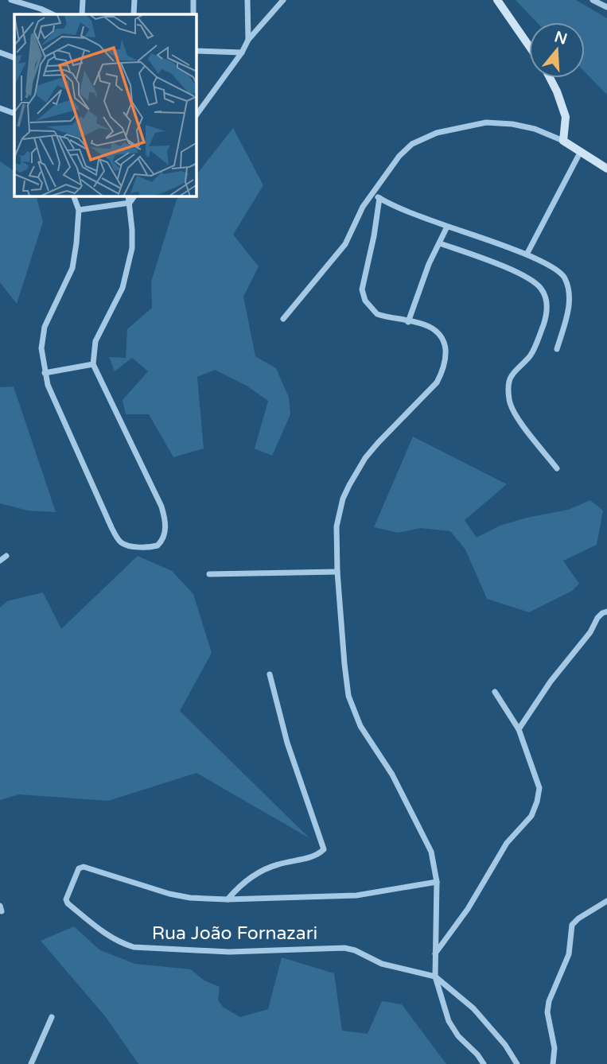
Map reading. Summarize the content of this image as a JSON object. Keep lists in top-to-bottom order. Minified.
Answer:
{"streets":{"street":["Rua João Fornazari"]},"north":"top"}
